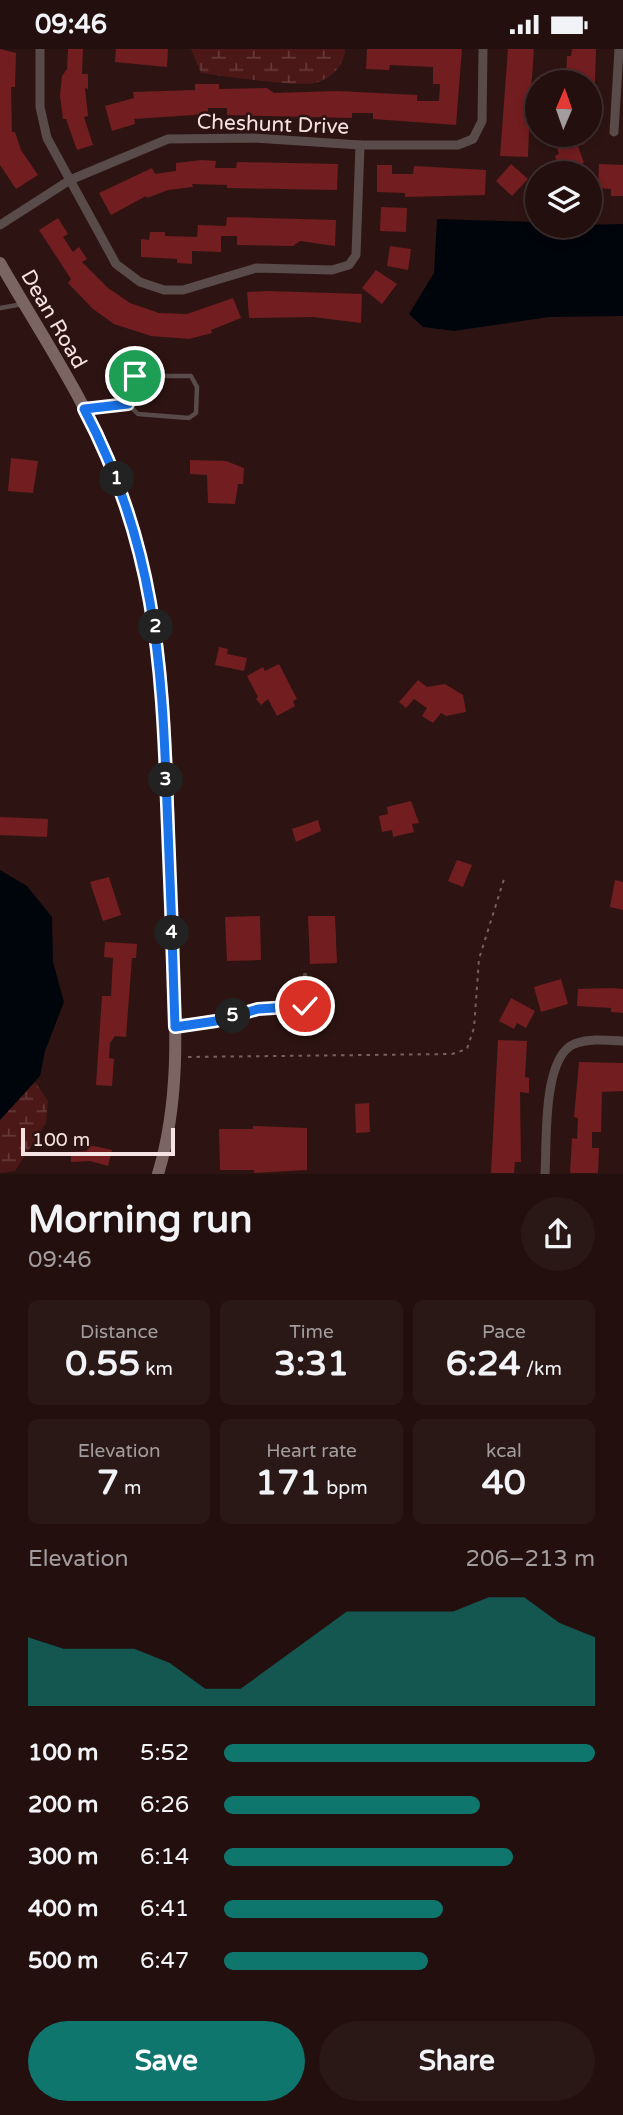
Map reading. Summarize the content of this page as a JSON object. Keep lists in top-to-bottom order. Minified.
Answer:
{"streets":{"main road":["Dean Road"],"street":["Cheshunt Drive"]},"scale_bar":"100 m","north":"top","page":{"status":"09:46","pins":["1","2","3","4","5"],"scale":"100 m","heading":["Morning run","09:46"],"stats":[["Distance","0.55 km"],["Time","3:31"],["Pace","6:24 /km"],["Elevation","7 m"],["Heart rate","171 bpm"],["kcal","40"]],"chart":["Elevation","206–213 m"],"list":[{"name":"100 m","note":"5:52"},{"name":"200 m","note":"6:26"},{"name":"300 m","note":"6:14"},{"name":"400 m","note":"6:41"},{"name":"500 m","note":"6:47"}],"buttons":["Save","Share"]}}
